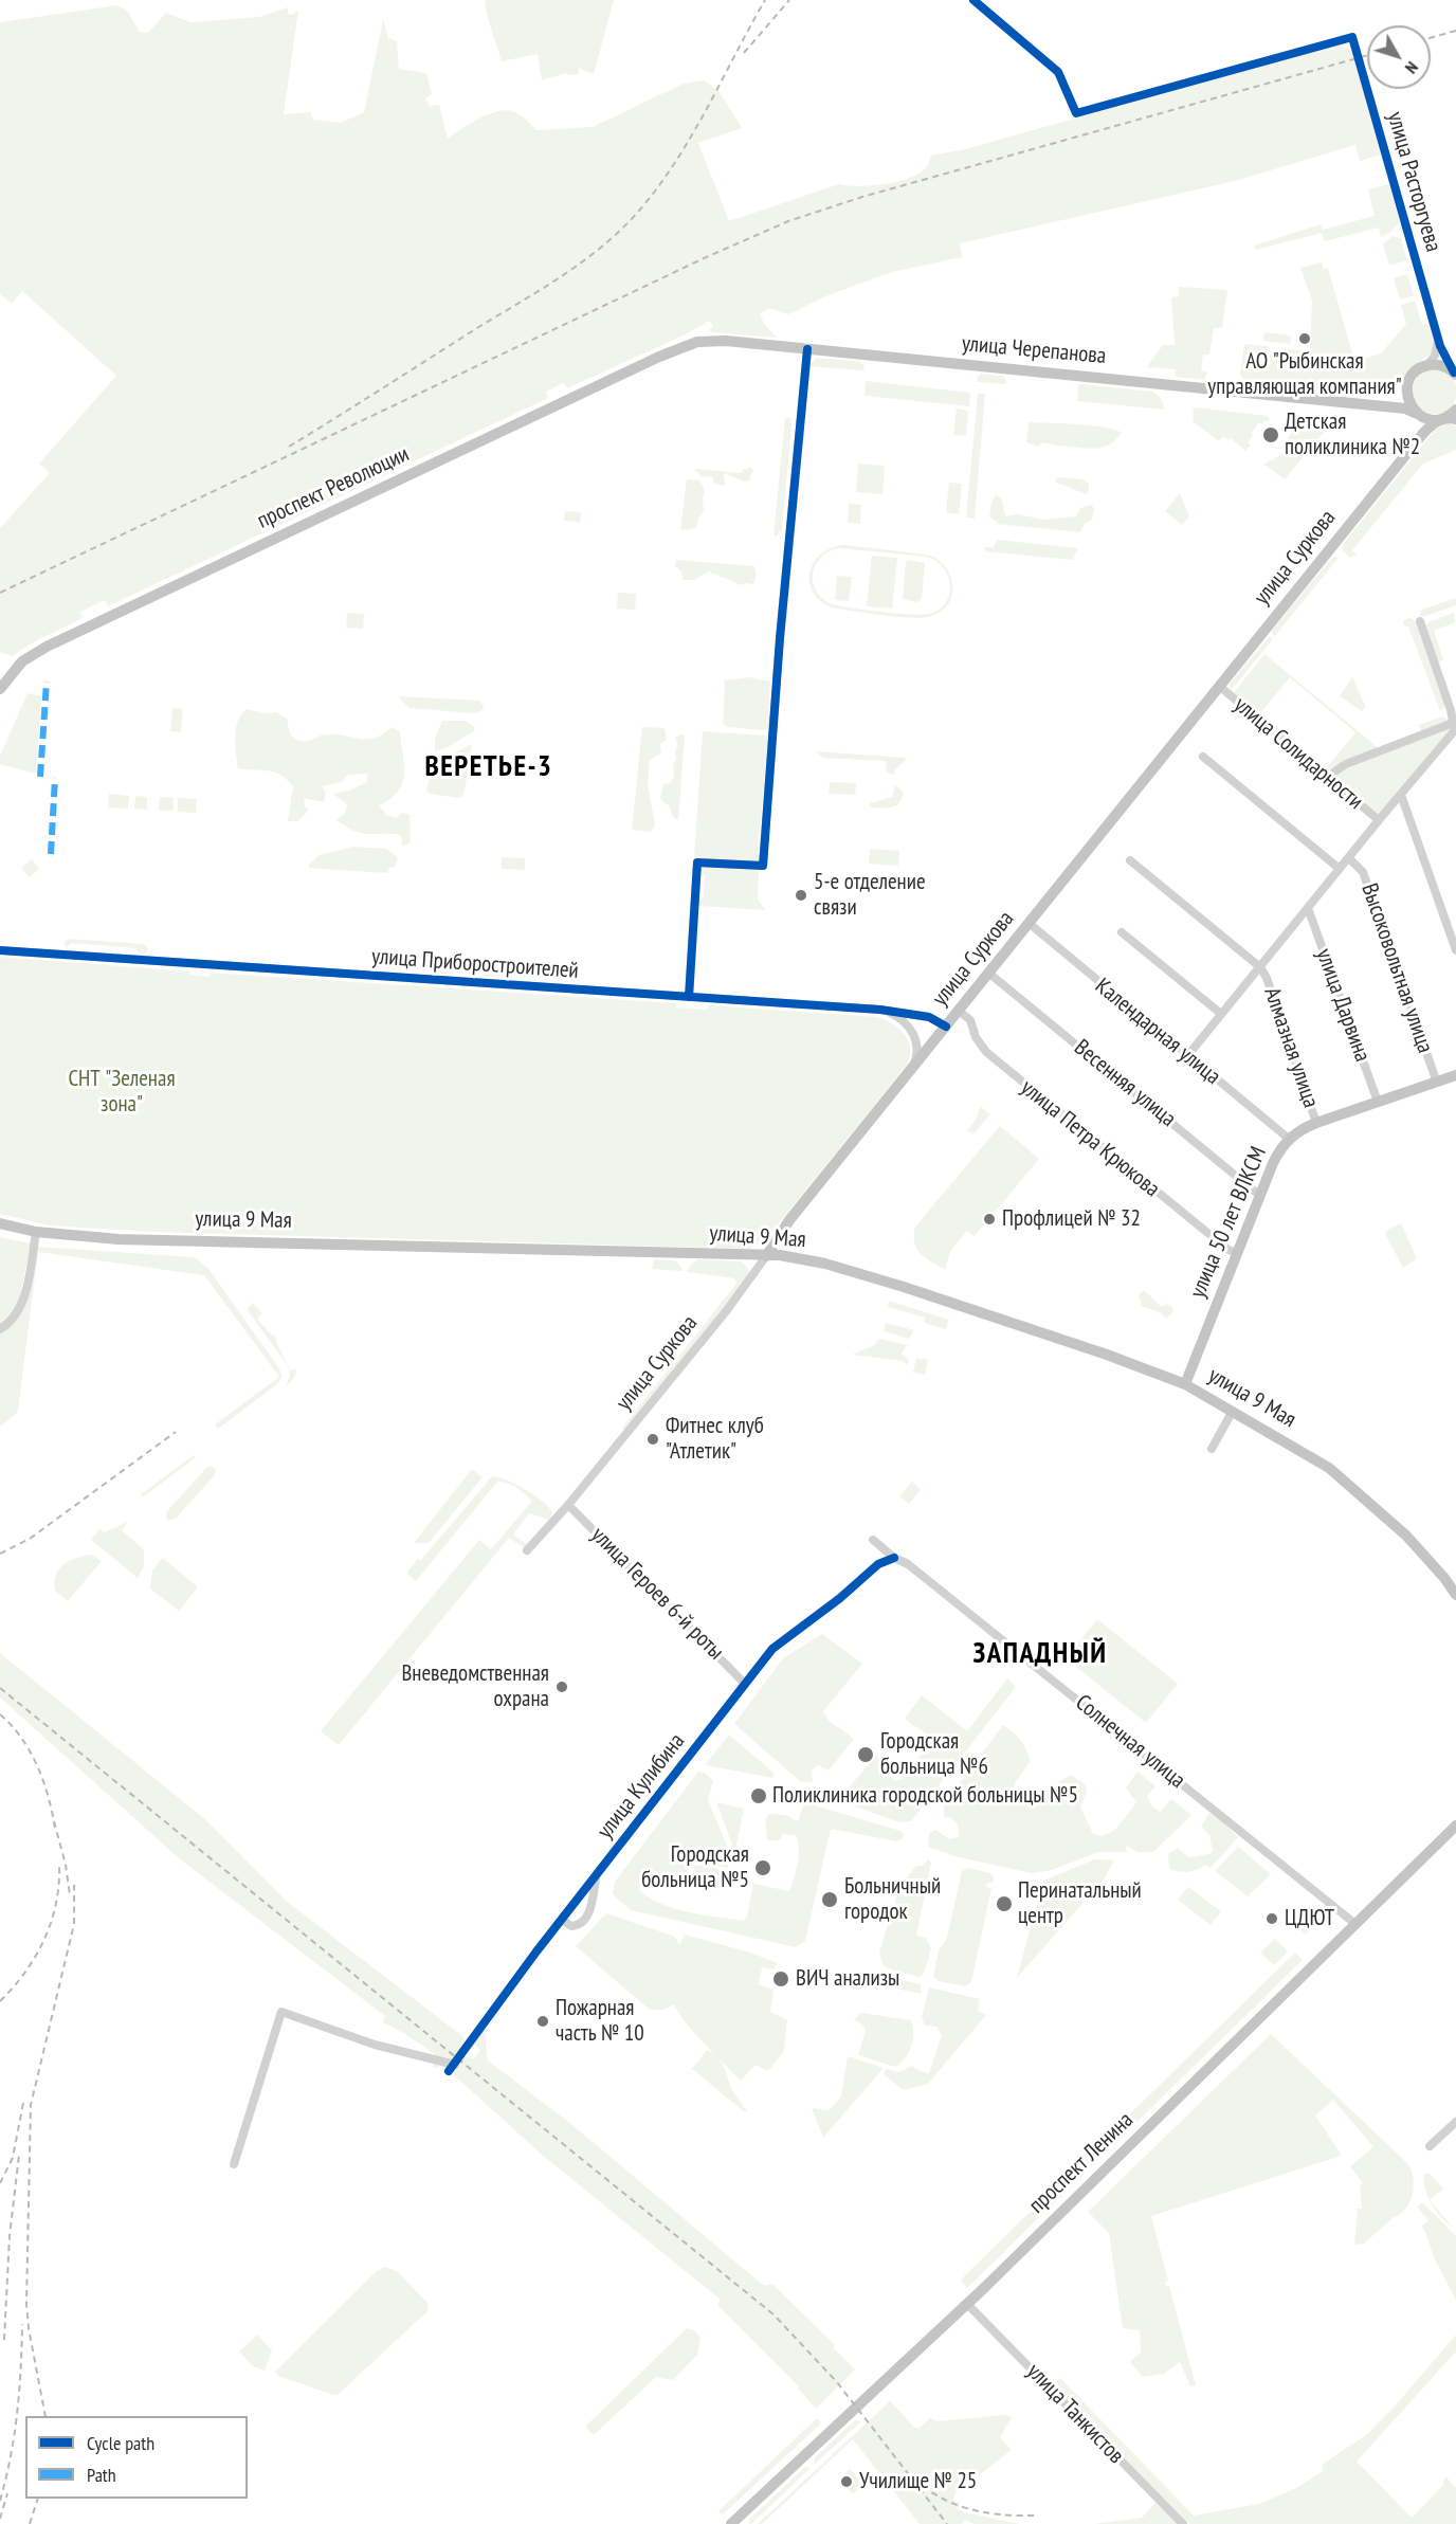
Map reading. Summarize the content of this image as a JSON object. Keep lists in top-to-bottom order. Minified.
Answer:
{"streets":{"main road":["улица Черепанова","проспект Революции","улица Суркова","улица 9 Мая","улица 50 лет ВЛКСМ","проспект Ленина"],"street":["улица Расторгуева","улица Солидарности","улица Приборостроителей","Высоковольтная улица","улица Дарвина","Календарная улица","Алмазная улица","Весенняя улица","улица Петра Крюкова","улица Героев 6-й роты","Солнечная улица","улица Кулибина","улица Танкистов"]},"crossings":[["улица Черепанова","проспект Революции"],["улица Черепанова","улица Суркова"],["улица Суркова","улица Солидарности"],["улица Суркова","улица Приборостроителей"],["улица Суркова","Календарная улица"],["улица Суркова","Весенняя улица"],["улица Суркова","улица Петра Крюкова"],["улица Суркова","улица 9 Мая"],["улица Суркова","улица Героев 6-й роты"],["Высоковольтная улица","улица 50 лет ВЛКСМ"],["улица Дарвина","улица 50 лет ВЛКСМ"],["Календарная улица","улица 50 лет ВЛКСМ"],["Алмазная улица","улица 50 лет ВЛКСМ"],["Весенняя улица","улица 50 лет ВЛКСМ"],["улица Петра Крюкова","улица 50 лет ВЛКСМ"],["улица 9 Мая","улица 50 лет ВЛКСМ"],["улица Героев 6-й роты","улица Кулибина"],["Солнечная улица","улица Кулибина"],["Солнечная улица","проспект Ленина"],["проспект Ленина","улица Танкистов"]],"districts":["ВЕРЕТЬЕ-3","ЗАПАДНЫЙ"],"parks":["СНТ \"Зеленая зона\""],"places":["АО \"Рыбинская управляющая компания\"","Детская поликлиника №2","5-е отделение связи","Профлицей № 32","Фитнес клуб \"Атлетик\"","Вневедомственная охрана","Городская больница №6","Поликлиника городской больницы №5","Городская больница №5","Больничный городок","Перинатальный центр","ЦДЮТ","ВИЧ анализы","Пожарная часть № 10","Училище № 25"],"legend":["Cycle path","Path"],"north":"bottom right"}
